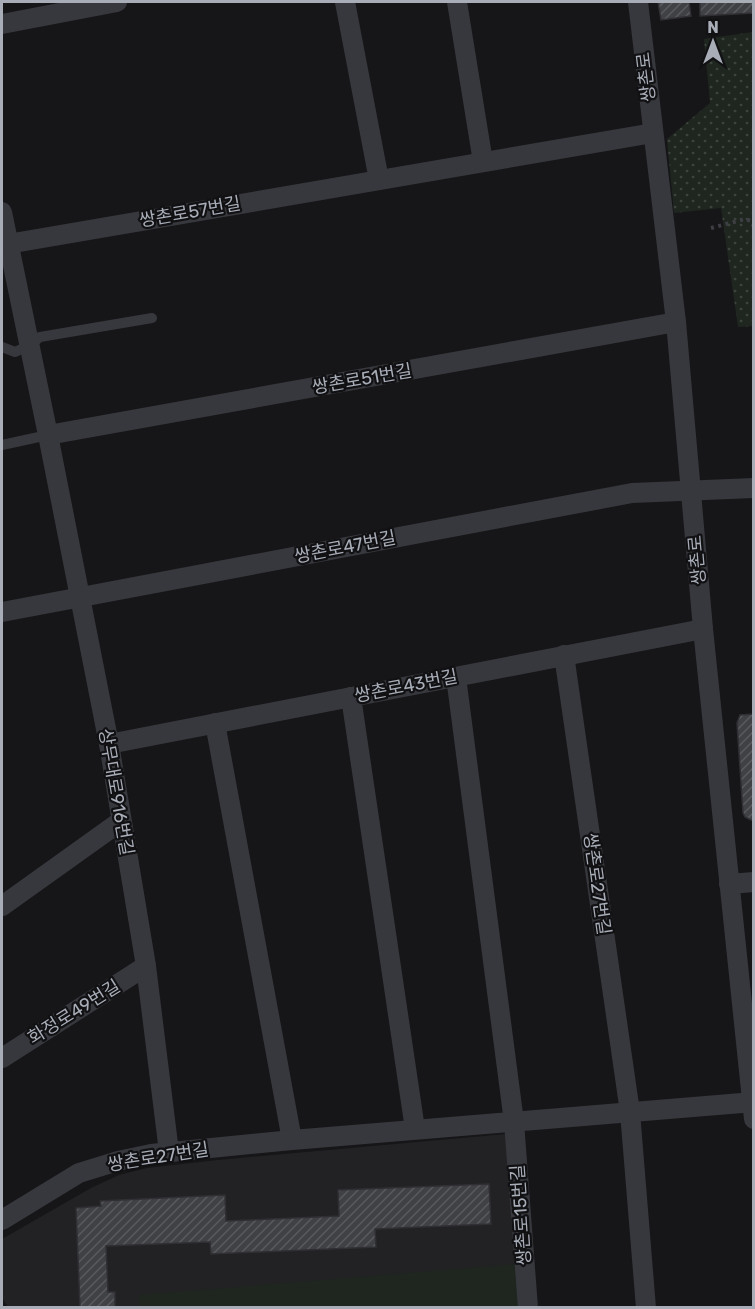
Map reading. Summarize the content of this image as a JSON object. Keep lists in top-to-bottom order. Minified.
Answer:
{"streets":{"street":["쌍촌로","쌍촌로57번길","쌍촌로51번길","쌍촌로47번길","쌍촌로43번길","상무대로916번길","쌍촌로27번길","화정로49번길","쌍촌로15번길"]},"crossings":[["쌍촌로","쌍촌로57번길"],["쌍촌로","쌍촌로51번길"],["쌍촌로","쌍촌로47번길"],["쌍촌로","쌍촌로43번길"],["쌍촌로","쌍촌로27번길"],["쌍촌로57번길","상무대로916번길"],["쌍촌로51번길","상무대로916번길"],["쌍촌로47번길","상무대로916번길"],["쌍촌로43번길","상무대로916번길"],["쌍촌로43번길","쌍촌로27번길"],["상무대로916번길","쌍촌로27번길"],["상무대로916번길","화정로49번길"],["쌍촌로27번길","쌍촌로15번길"]],"north":"top"}
